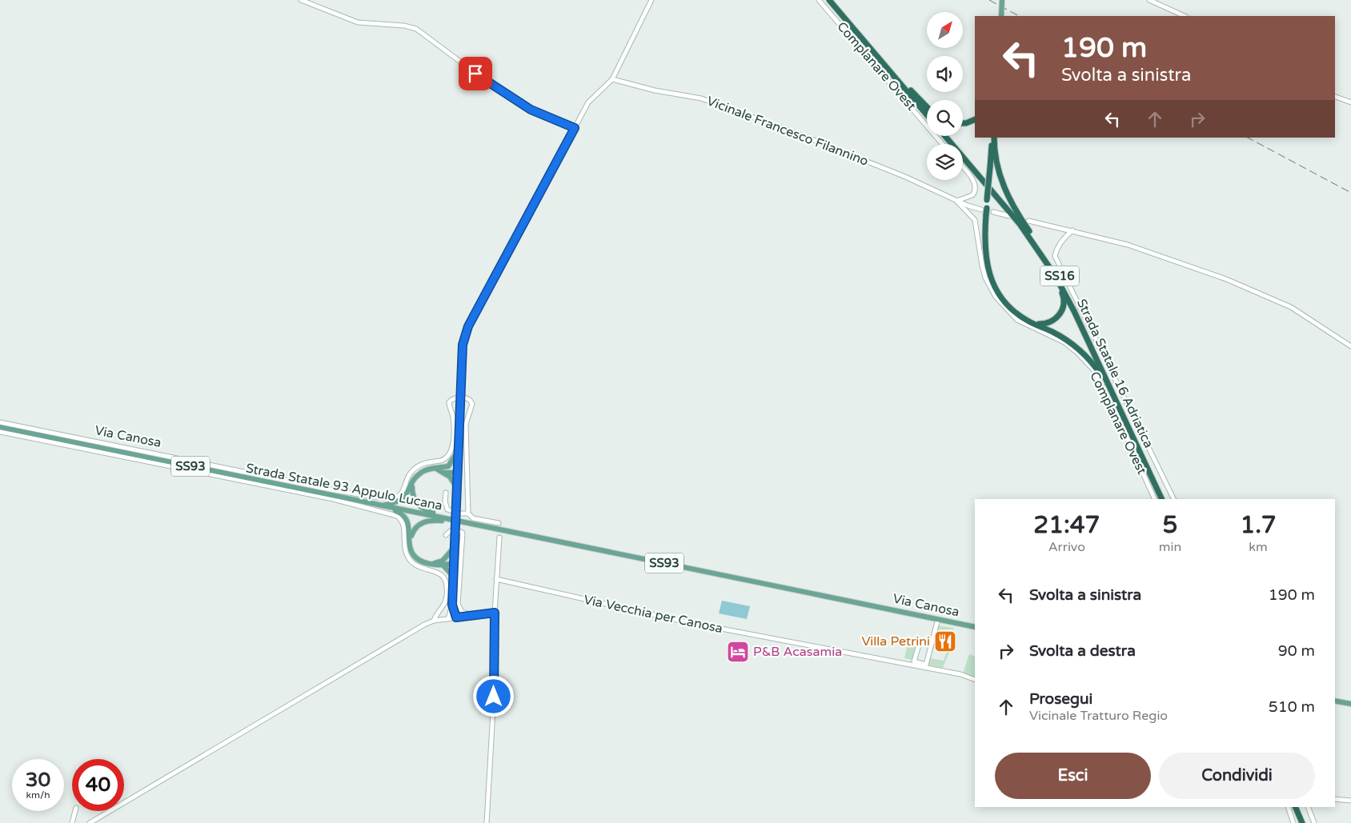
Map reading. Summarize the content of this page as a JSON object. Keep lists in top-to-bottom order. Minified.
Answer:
{"streets":{"highway":["SS16","Strada Statale 16 Adriatica"],"main road":["Via Canosa","SS93","Strada Statale 93 Appulo Lucana"],"street":["Complanare Ovest","Vicinale Francesco Filannino","Via Vecchia per Canosa"]},"crossings":[["Complanare Ovest","Vicinale Francesco Filannino"],["Vicinale Francesco Filannino","SS16"],["SS16","Strada Statale 16 Adriatica"],["Via Canosa","Strada Statale 93 Appulo Lucana"]],"places":{"restaurant":["Villa Petrini"],"hotel":["P&B Acasamia"]},"north":"top right","page":{"turn":["190 m","Svolta a sinistra"],"eta":["21:47","Arrivo","5","min","1.7","km"],"list":[{"name":"Svolta a sinistra","value":"190 m"},{"name":"Svolta a destra","value":"90 m"},{"name":"Prosegui","note":"Vicinale Tratturo Regio","value":"510 m"}],"buttons":["Esci","Condividi"],"speed":"30 km/h","limit":"40"}}
